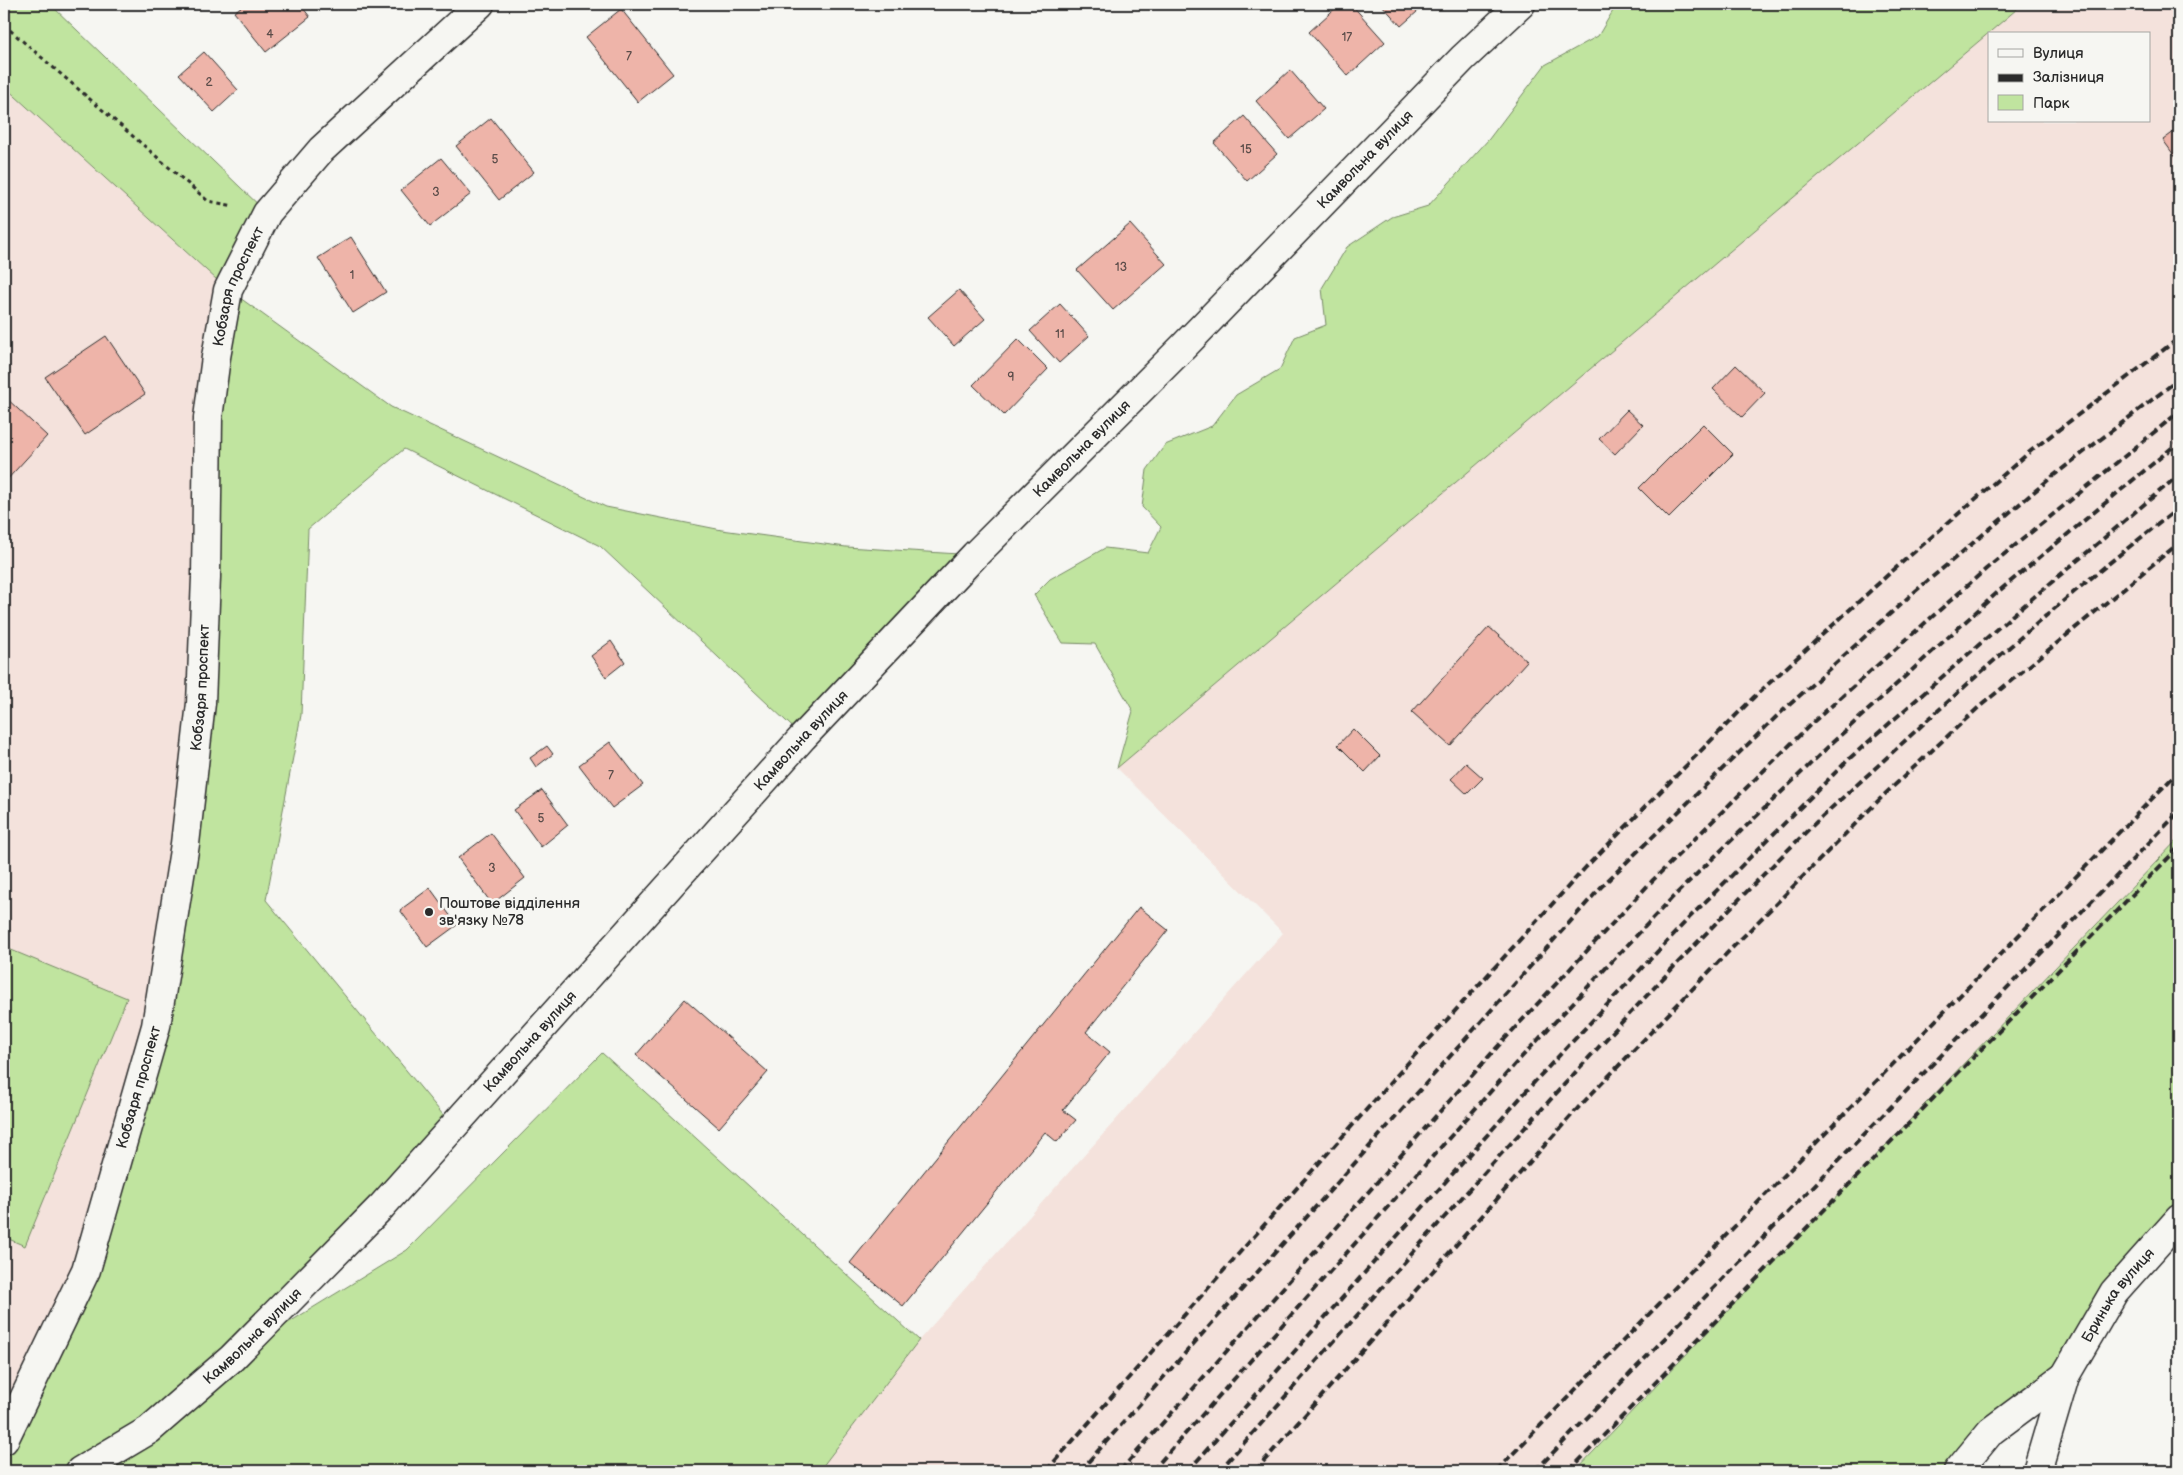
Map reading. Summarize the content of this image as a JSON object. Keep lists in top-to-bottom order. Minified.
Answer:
{"streets":{"street":["Камвольна вулиця","Кобзаря проспект","Бринька вулиця"]},"places":["Поштове відділення зв'язку №78"],"house_numbers":["4","17","7","2","15","5","3","13","1","11","9","7","5","3"],"legend":["Вулиця","Залізниця","Парк"]}
